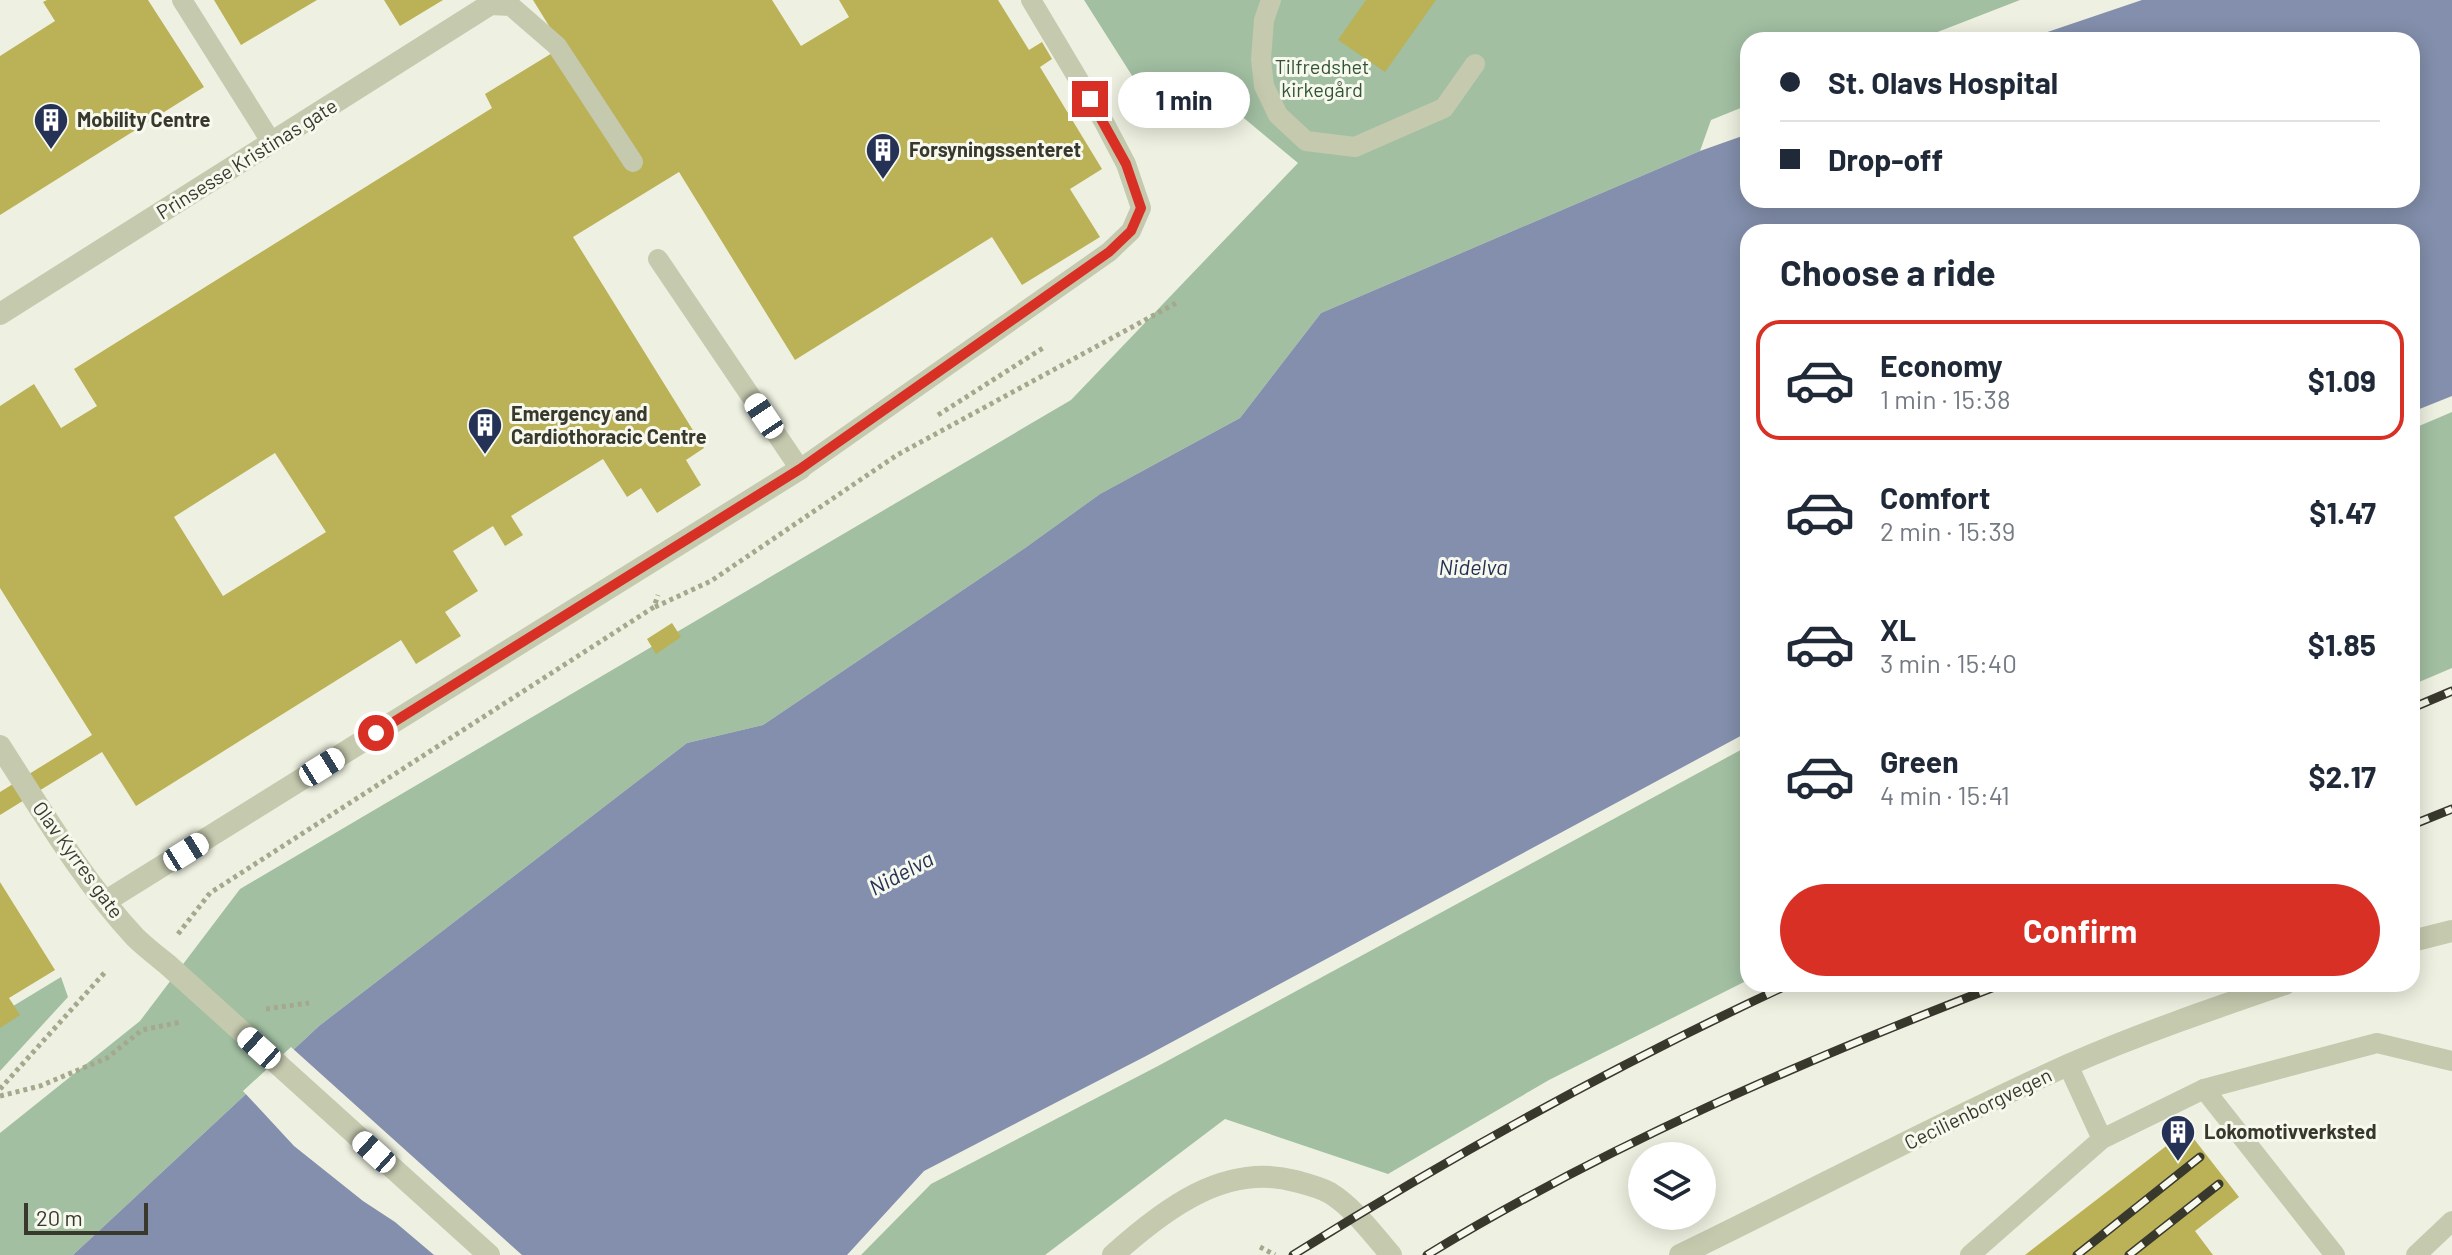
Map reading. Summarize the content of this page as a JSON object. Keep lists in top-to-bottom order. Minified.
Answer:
{"streets":{"street":["Prinsesse Kristinas gate","Olav Kyrres gate","Cecilienborgvegen"]},"water":["Nidelva"],"parks":["Tilfredshet kirkegård"],"places":{"building":["Mobility Centre","Forsyningssenteret","Emergency and Cardiothoracic Centre","Lokomotivverksted"]},"scale_bar":"20 m","page":{"banner":["St. Olavs Hospital","Drop-off"],"bubble":"1 min","heading":"Choose a ride","list":[{"name":"Economy","note":"1 min · 15:38","value":"$1.09"},{"name":"Comfort","note":"2 min · 15:39","value":"$1.47"},{"name":"XL","note":"3 min · 15:40","value":"$1.85"},{"name":"Green","note":"4 min · 15:41","value":"$2.17"}],"buttons":"Confirm","scale":"20 m"}}
